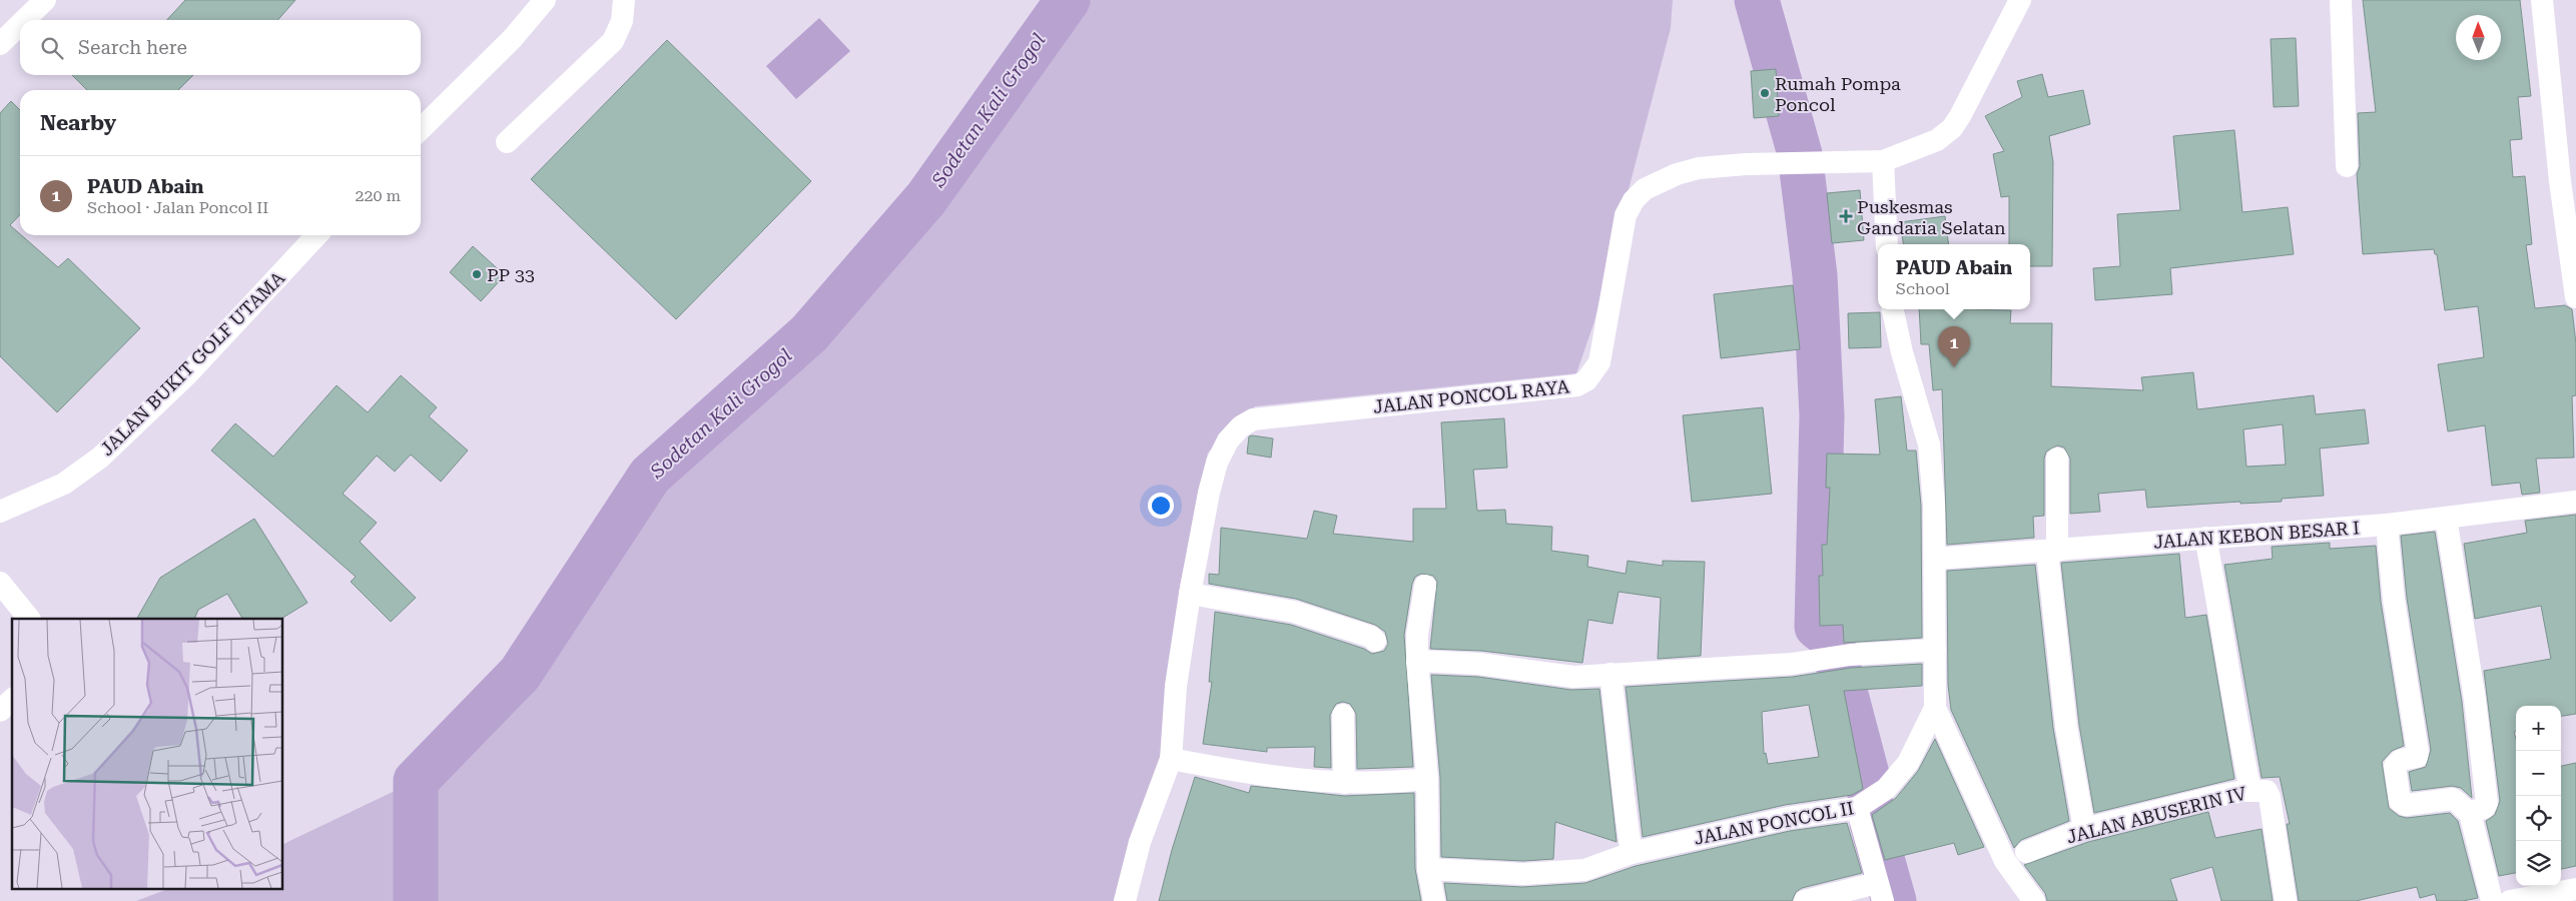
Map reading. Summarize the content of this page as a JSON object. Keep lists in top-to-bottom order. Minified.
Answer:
{"streets":{"street":["JALAN BUKIT GOLF UTAMA","JALAN PONCOL RAYA","JALAN KEBON BESAR I","JALAN ABUSERIN IV","JALAN PONCOL II"]},"water":["Sodetan Kali Grogol"],"places":{"other":["Rumah Pompa Poncol","PP 33"],"health":["Puskesmas Gandaria Selatan"]},"north":"top","page":{"search":"Search here","heading":"Nearby","list":[{"mark":"1","name":"PAUD Abain","note":"School · Jalan Poncol II","value":"220 m"}],"popup":["PAUD Abain","School"],"pins":"1","map_buttons":["+","−"]}}
